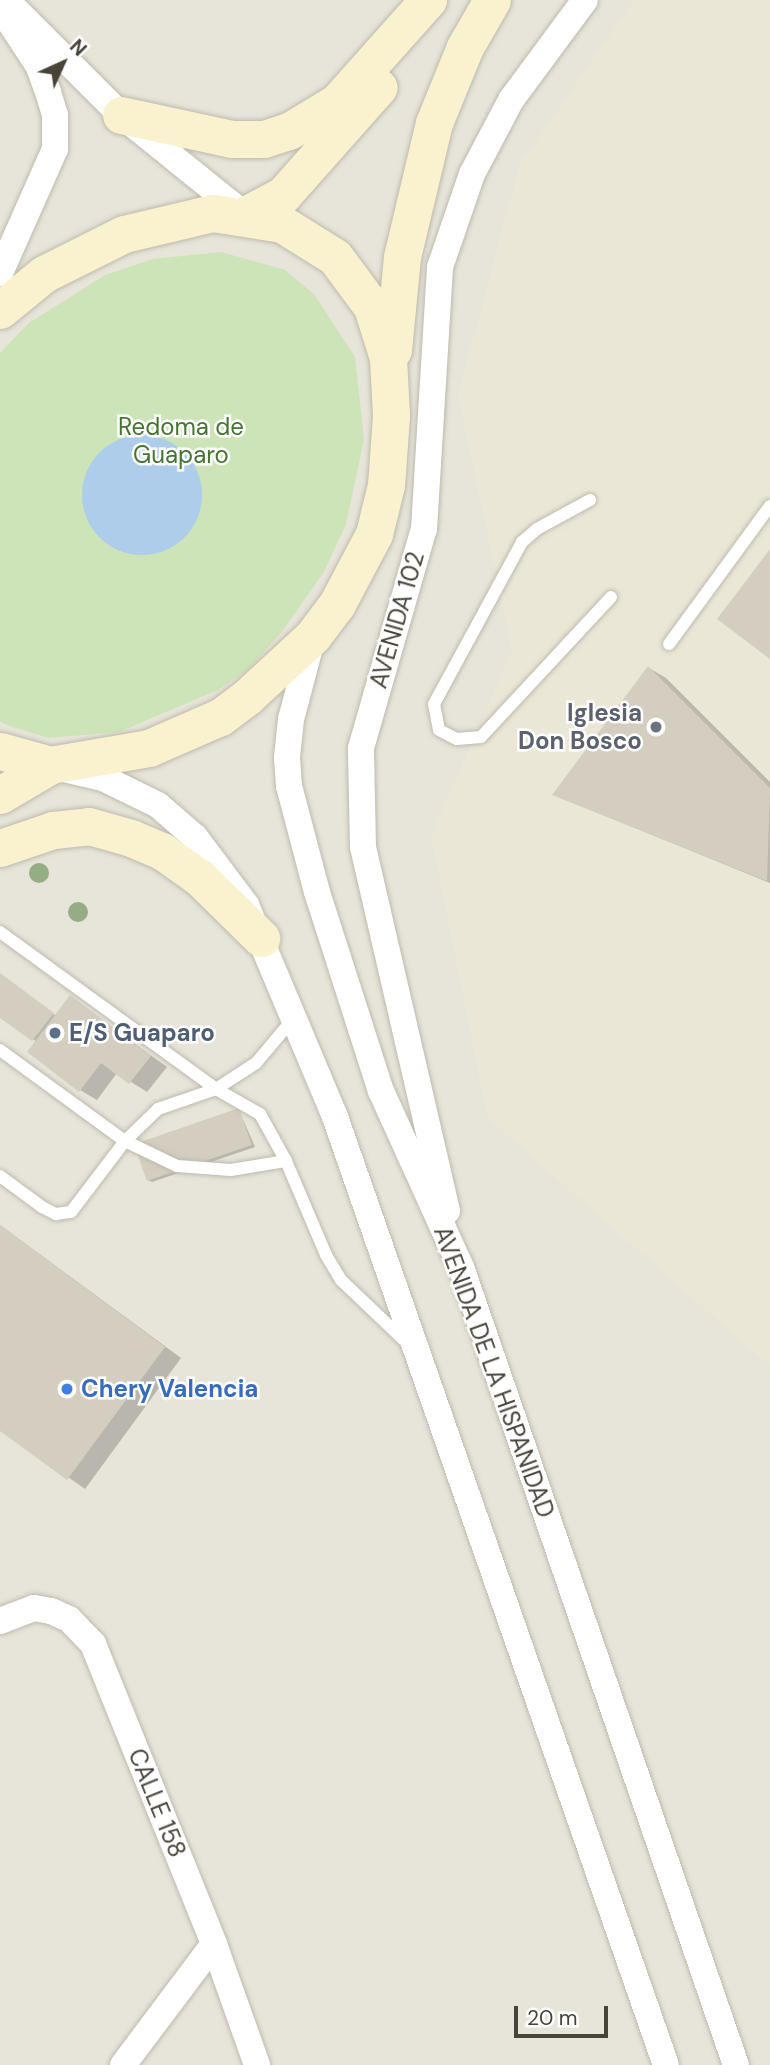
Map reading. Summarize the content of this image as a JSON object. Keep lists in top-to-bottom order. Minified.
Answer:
{"streets":{"street":["AVENIDA 102","AVENIDA DE LA HISPANIDAD","CALLE 158"]},"crossings":[["AVENIDA 102","AVENIDA DE LA HISPANIDAD"]],"parks":["Redoma de Guaparo"],"places":["Iglesia Don Bosco","E/S Guaparo","Chery Valencia"],"scale_bar":"20 m","north":"top right"}
